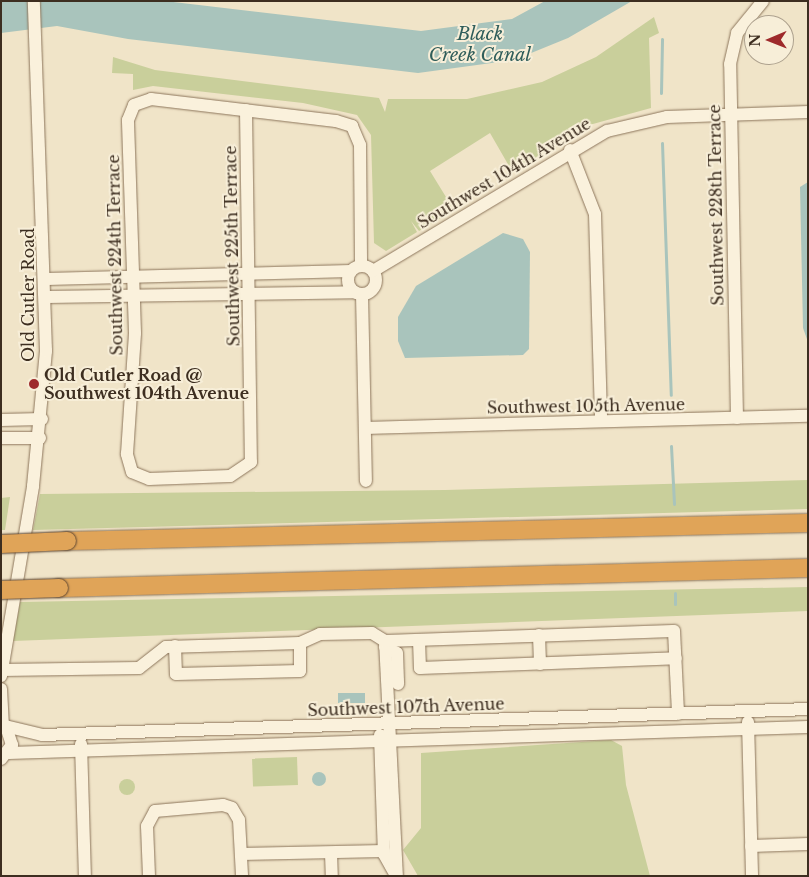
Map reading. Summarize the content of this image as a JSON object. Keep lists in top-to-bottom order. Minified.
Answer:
{"streets":{"street":["Southwest 104th Avenue","Southwest 228th Terrace","Southwest 225th Terrace","Southwest 224th Terrace","Old Cutler Road","Southwest 105th Avenue","Southwest 107th Avenue"]},"crossings":[["Southwest 104th Avenue","Southwest 228th Terrace"],["Southwest 228th Terrace","Southwest 105th Avenue"],["Southwest 225th Terrace","Southwest 224th Terrace"]],"water":["Black Creek Canal"],"places":["Old Cutler Road @ Southwest 104th Avenue"],"north":"left"}
